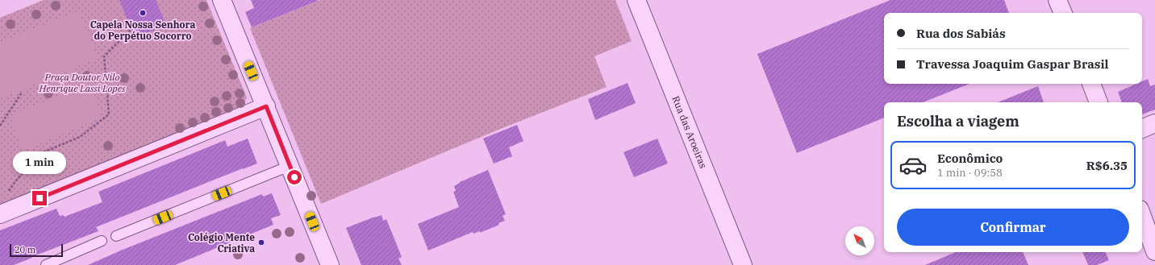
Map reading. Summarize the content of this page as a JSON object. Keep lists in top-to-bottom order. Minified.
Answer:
{"streets":{"street":["Rua das Aroeiras"]},"parks":["Praça Doutor Nilo Henrique Lassi Lopes"],"places":["Capela Nossa Senhora do Perpétuo Socorro","Colégio Mente Criativa"],"scale_bar":"20 m","north":"top left","page":{"banner":["Rua dos Sabiás","Travessa Joaquim Gaspar Brasil"],"heading":"Escolha a viagem","list":[{"name":"Econômico","note":"1 min · 09:58","value":"R$6.35"}],"bubble":"1 min","buttons":"Confirmar","scale":"20 m"}}
